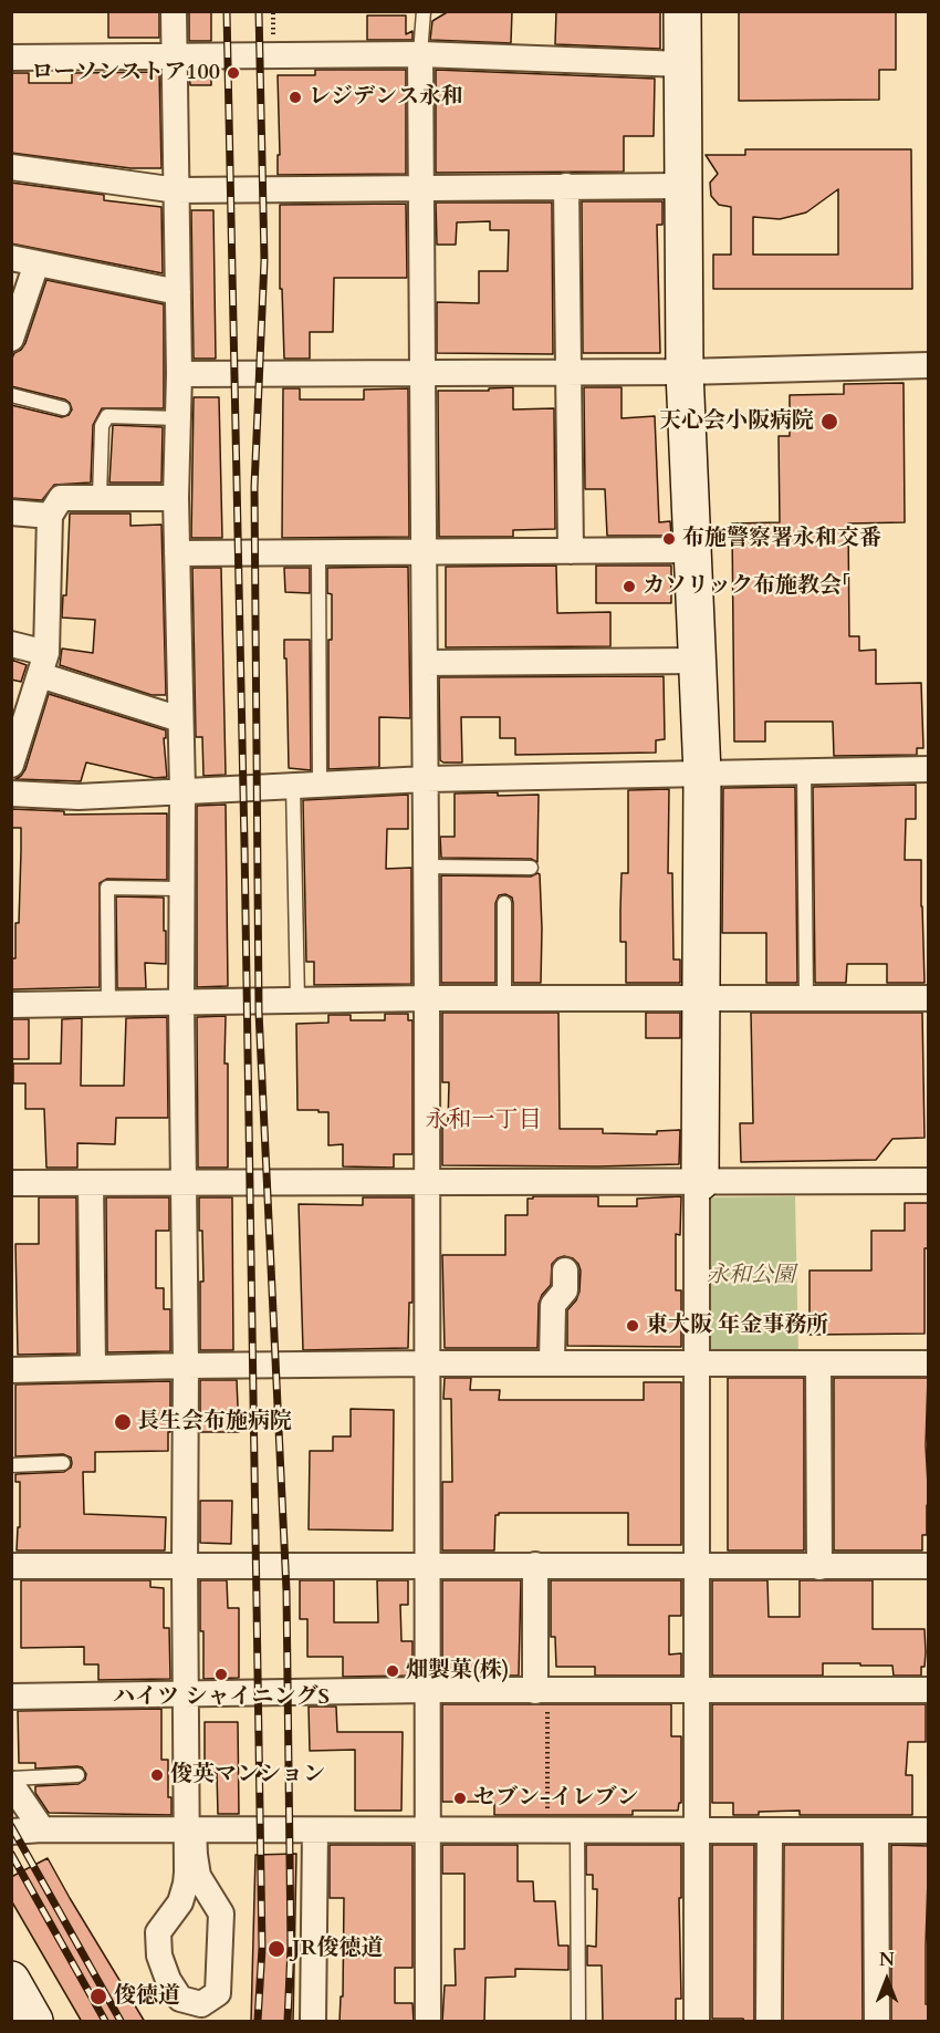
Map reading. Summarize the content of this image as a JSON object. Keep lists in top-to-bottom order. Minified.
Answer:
{"districts":["永和一丁目"],"parks":["永和公園"],"places":["ローソンストア100","レジデンス永和","天心会小阪病院","布施警察署永和交番","カソリック布施教会「","東大阪 年金事務所","長生会布施病院","畑製菓(株)","ハイツ シャイニングS","俊英マンション","セブン-イレブン","JR俊徳道","俊徳道"],"north":"top"}
